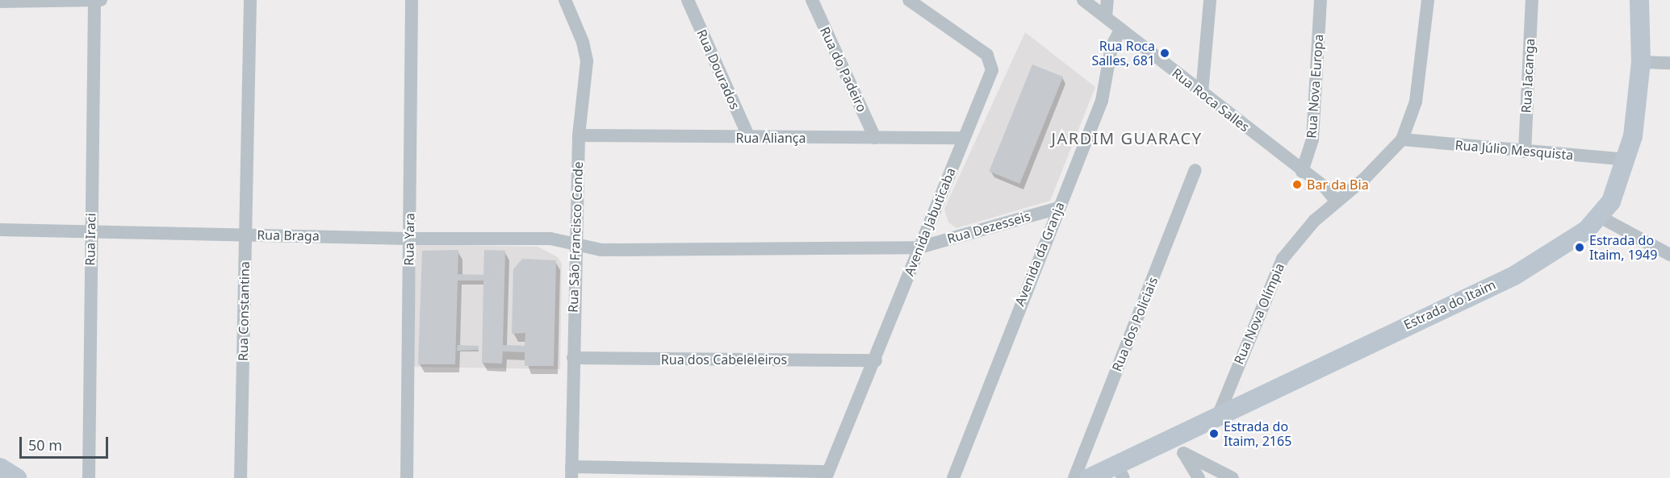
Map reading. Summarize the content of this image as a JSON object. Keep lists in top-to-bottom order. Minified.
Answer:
{"streets":{"street":["Rua Dourados","Rua do Padeiro","Rua Iacanga","Rua Nova Europa","Rua Roca Salles","Rua Aliança","Rua Júlio Mesquista","Avenida Jabuticaba","Rua Dezesseis","Rua Braga","Rua São Francisco Conde","Rua Iraci","Rua Yara","Avenida da Granja","Estrada do Itaim","Rua Constantina","Rua Nova Olímpia","Rua dos Policiais","Rua dos Cabeleleiros"]},"crossings":[["Rua Dourados","Rua Aliança"],["Rua do Padeiro","Rua Aliança"],["Rua Iacanga","Rua Júlio Mesquista"],["Rua Nova Europa","Rua Roca Salles"],["Rua Roca Salles","Avenida da Granja"],["Rua Roca Salles","Rua Nova Olímpia"],["Rua Aliança","Avenida Jabuticaba"],["Rua Aliança","Rua São Francisco Conde"],["Rua Júlio Mesquista","Estrada do Itaim"],["Rua Júlio Mesquista","Rua Nova Olímpia"],["Avenida Jabuticaba","Rua Dezesseis"],["Avenida Jabuticaba","Rua dos Cabeleleiros"],["Rua Dezesseis","Avenida da Granja"],["Rua Braga","Rua São Francisco Conde"],["Rua Braga","Rua Iraci"],["Rua Braga","Rua Yara"],["Rua Braga","Rua Constantina"],["Rua São Francisco Conde","Rua dos Cabeleleiros"],["Estrada do Itaim","Rua Nova Olímpia"]],"districts":["JARDIM GUARACY"],"places":["Rua Roca Salles, 681","Bar da Bia","Estrada do Itaim, 1949","Estrada do Itaim, 2165"],"scale_bar":"50 m"}
